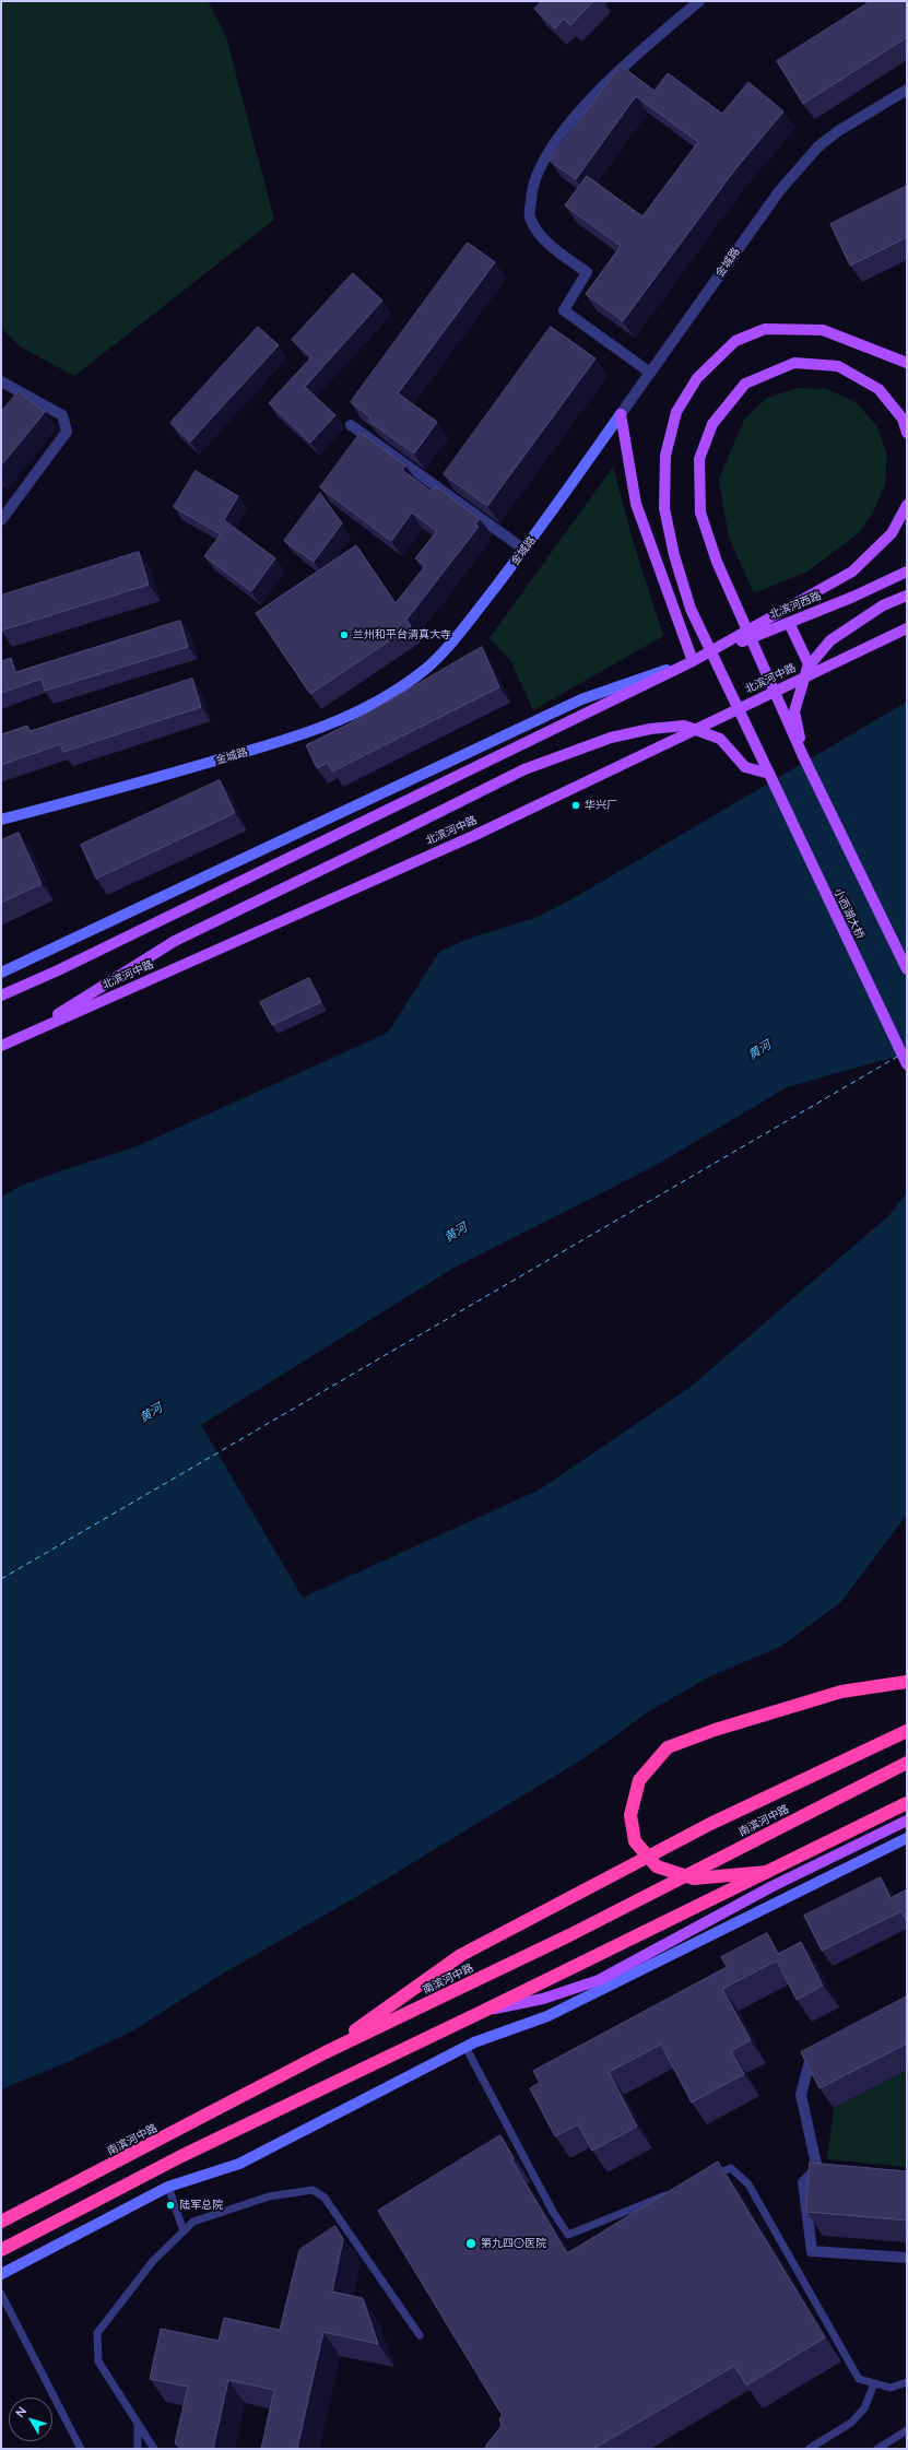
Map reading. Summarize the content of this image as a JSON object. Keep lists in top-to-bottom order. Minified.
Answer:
{"streets":{"highway":["南滨河中路"],"main road":["北滨河西路","北滨河中路","小西湖大桥"],"street":["金城路"]},"water":["黄河"],"places":["兰州和平台清真大寺","华兴厂","陆军总院","第九四〇医院"],"north":"top left"}
